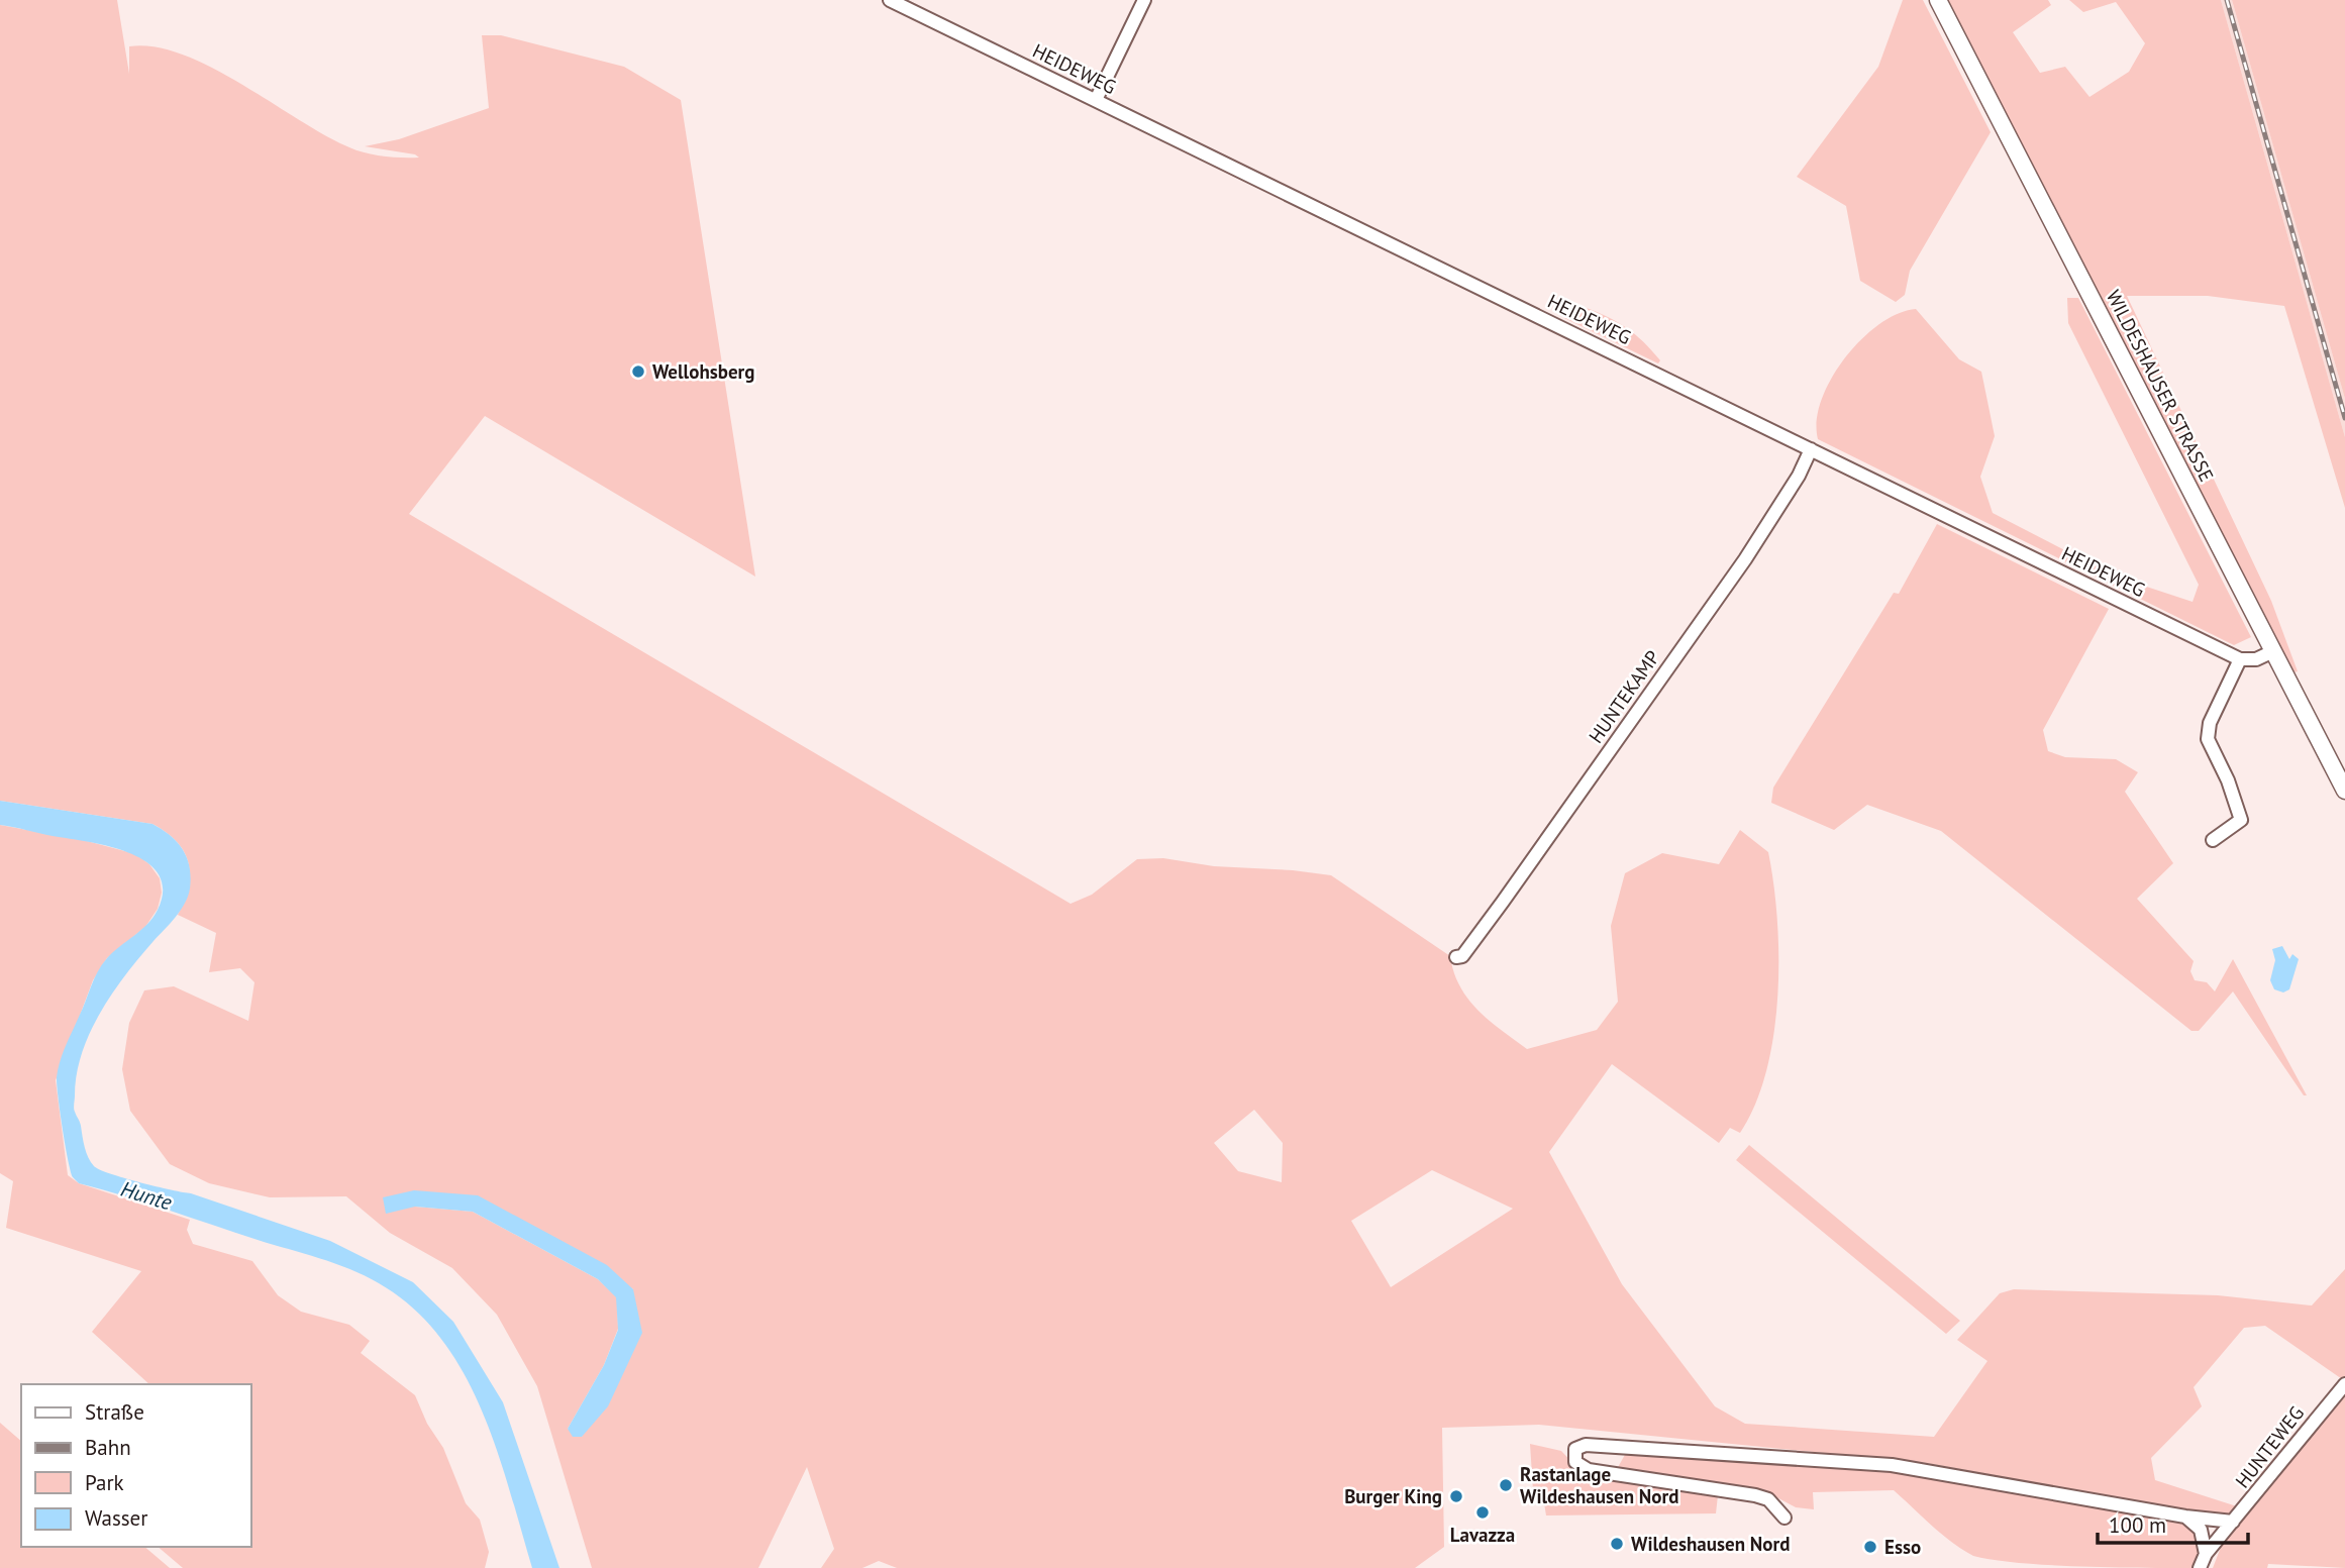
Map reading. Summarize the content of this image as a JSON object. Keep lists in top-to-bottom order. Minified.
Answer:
{"streets":{"main road":["WILDESHAUSER STRASSE"],"street":["HEIDEWEG","HUNTEKAMP","HUNTEWEG"]},"crossings":[["HEIDEWEG","HUNTEKAMP"]],"water":["Hunte"],"places":["Wellohsberg","Rastanlage Wildeshausen Nord","Burger King","Lavazza","Wildeshausen Nord","Esso"],"legend":["Straße","Bahn","Park","Wasser"],"scale_bar":"100 m"}
